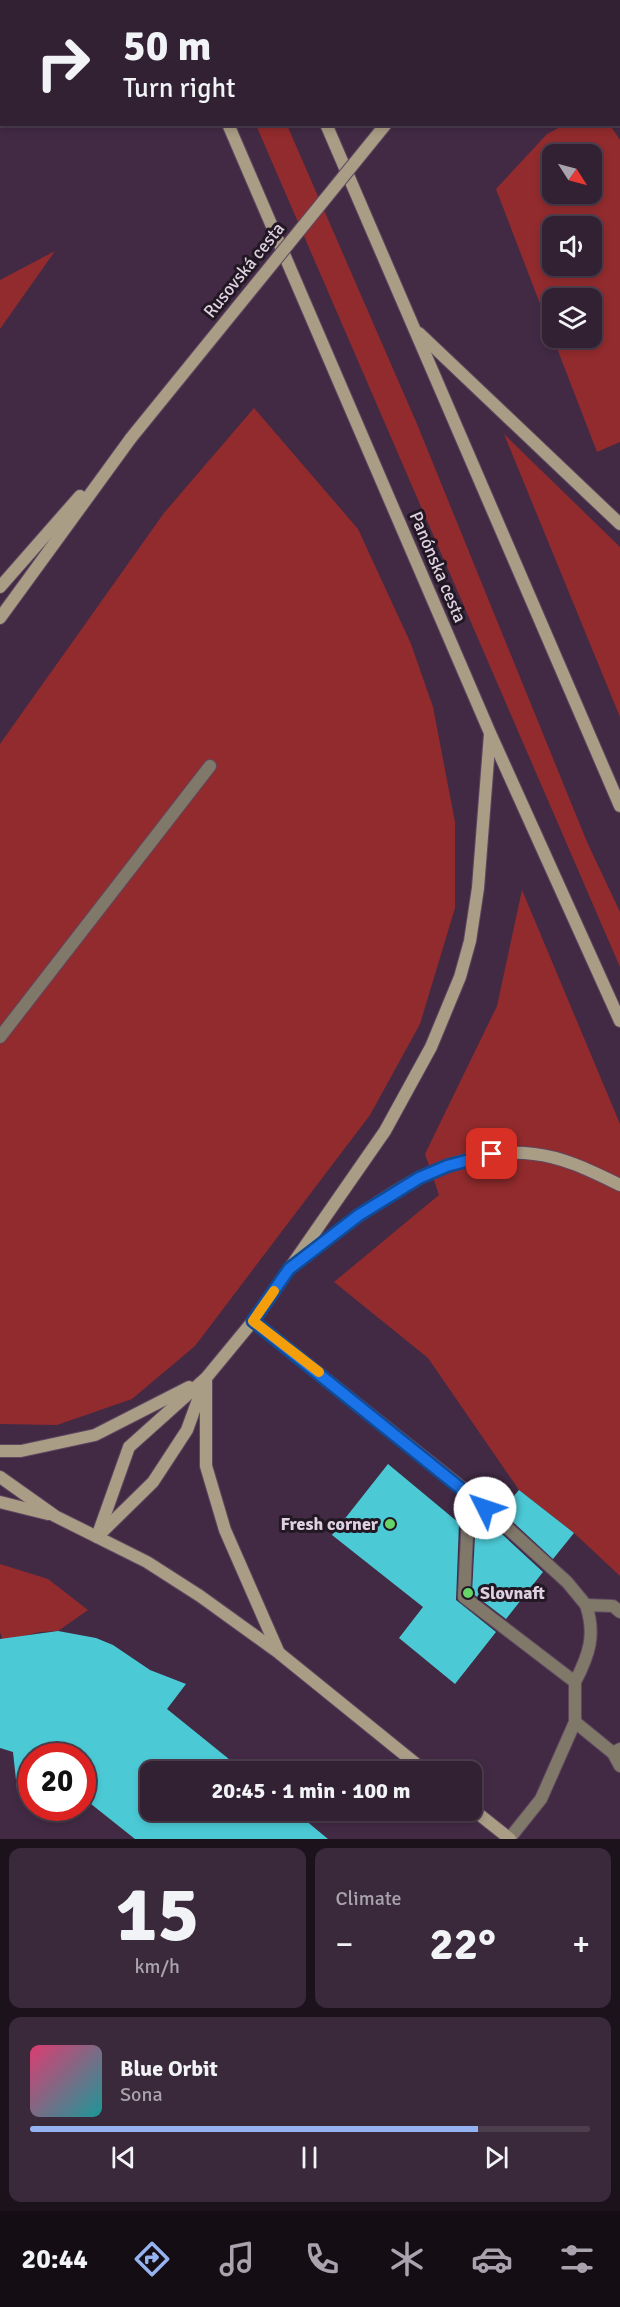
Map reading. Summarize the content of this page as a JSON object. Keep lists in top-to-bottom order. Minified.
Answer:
{"streets":{"street":["Rusovská cesta","Panónska cesta"]},"places":["Fresh corner","Slovnaft"],"north":"bottom right","page":{"turn":["50 m","Turn right"],"limit":"20","trip":"20:45 · 1 min · 100 m","tile":[["15","km/h"],"Climate"],"heat":["−","22°","+"],"song":["Blue Orbit","Sona"],"tabs":"20:44"}}
